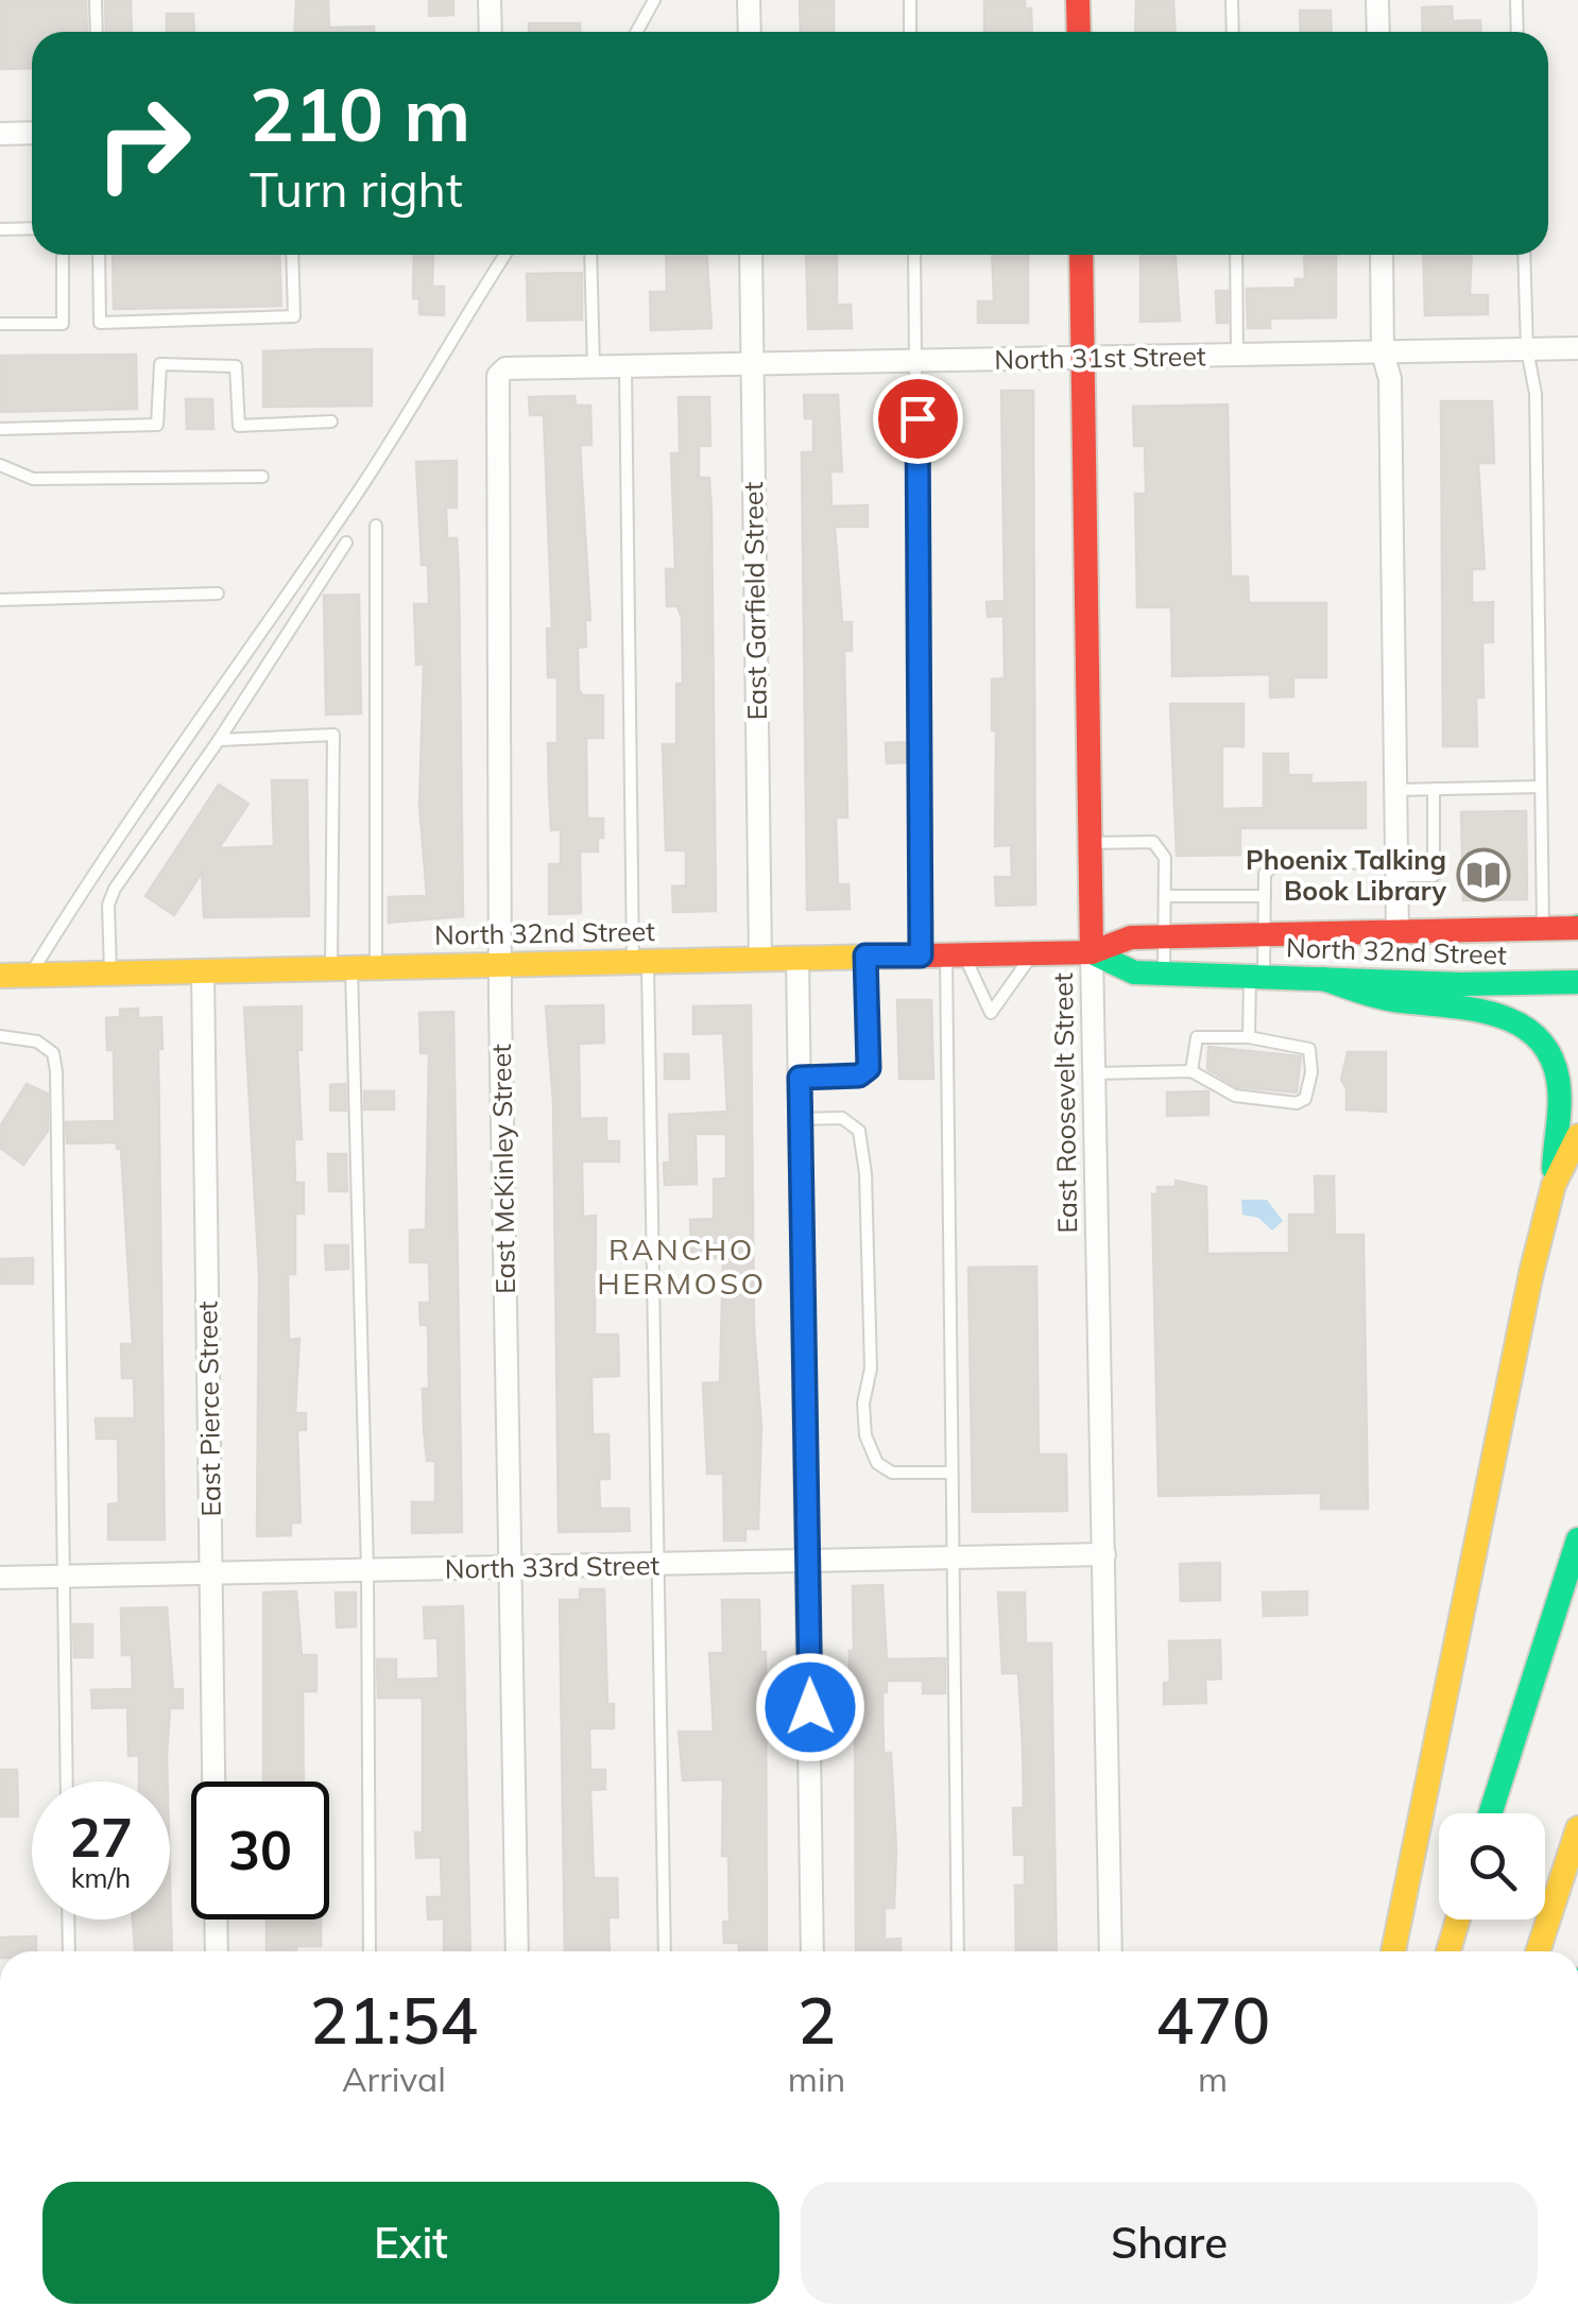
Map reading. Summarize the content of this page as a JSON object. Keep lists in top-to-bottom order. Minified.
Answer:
{"streets":{"main road":["North 32nd Street","East Roosevelt Street"],"street":["North 31st Street","East Garfield Street","East McKinley Street","East Pierce Street","North 33rd Street"]},"crossings":[["North 31st Street","East Garfield Street"],["North 31st Street","East Roosevelt Street"],["North 31st Street","East McKinley Street"],["East Garfield Street","North 32nd Street"],["North 32nd Street","East Roosevelt Street"],["North 32nd Street","East McKinley Street"],["North 32nd Street","East Pierce Street"],["East Roosevelt Street","North 33rd Street"],["East McKinley Street","North 33rd Street"],["East Pierce Street","North 33rd Street"]],"districts":["RANCHO HERMOSO"],"places":{"library":["Phoenix Talking Book Library"]},"page":{"turn":["210 m","Turn right"],"speed":"27 km/h","limit":"30","eta":["21:54","Arrival","2","min","470","m"],"buttons":["Exit","Share"]}}
